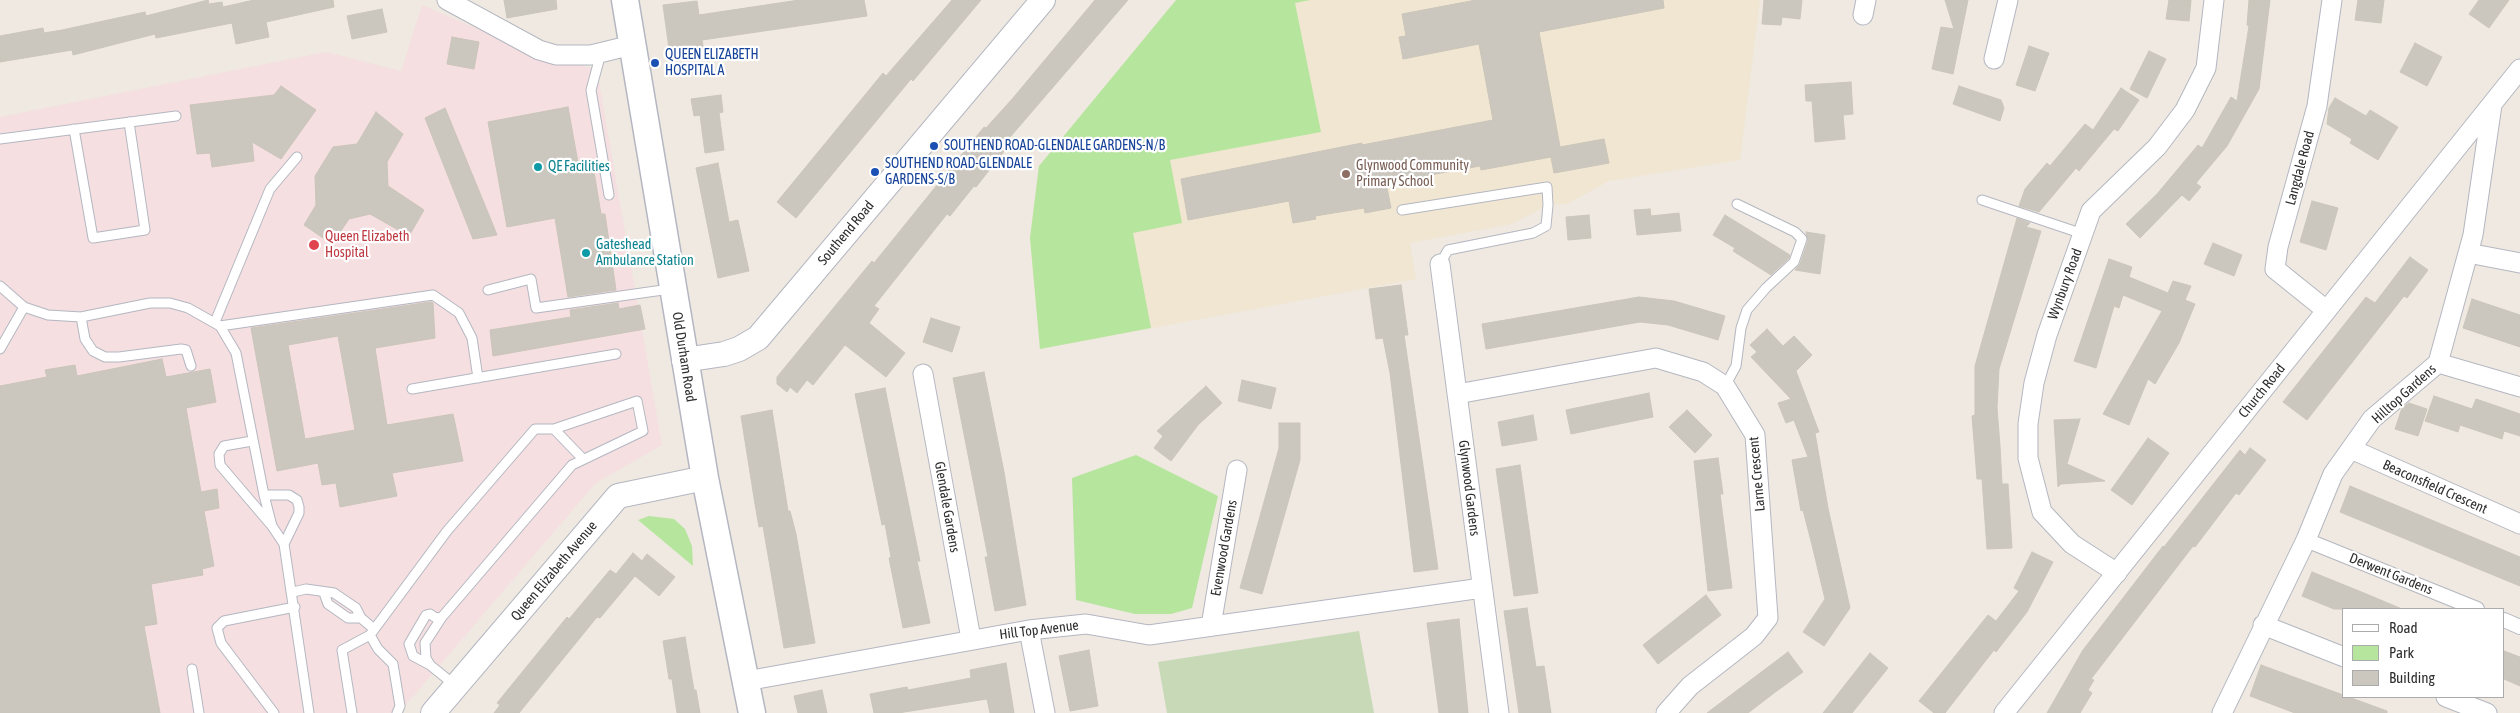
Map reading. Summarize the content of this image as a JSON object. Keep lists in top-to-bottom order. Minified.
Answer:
{"streets":{"main road":["Old Durham Road"],"street":["Langdale Road","Southend Road","Wynbury Road","Church Road","Hilltop Gardens","Larne Crescent","Beaconsfield Crescent","Glynwood Gardens","Glendale Gardens","Evenwood Gardens","Queen Elizabeth Avenue","Derwent Gardens","Hill Top Avenue"]},"crossings":[["Langdale Road","Church Road"],["Southend Road","Old Durham Road"],["Wynbury Road","Church Road"],["Old Durham Road","Queen Elizabeth Avenue"],["Old Durham Road","Hill Top Avenue"],["Church Road","Hilltop Gardens"],["Hilltop Gardens","Beaconsfield Crescent"],["Hilltop Gardens","Derwent Gardens"],["Larne Crescent","Glynwood Gardens"],["Glynwood Gardens","Hill Top Avenue"],["Glendale Gardens","Hill Top Avenue"],["Evenwood Gardens","Hill Top Avenue"]],"places":["QUEEN ELIZABETH HOSPITAL A","SOUTHEND ROAD-GLENDALE GARDENS-N/B","QE Facilities","SOUTHEND ROAD-GLENDALE GARDENS-S/B","Glynwood Community Primary School","Queen Elizabeth Hospital","Gateshead Ambulance Station"],"legend":["Road","Park","Building"]}
